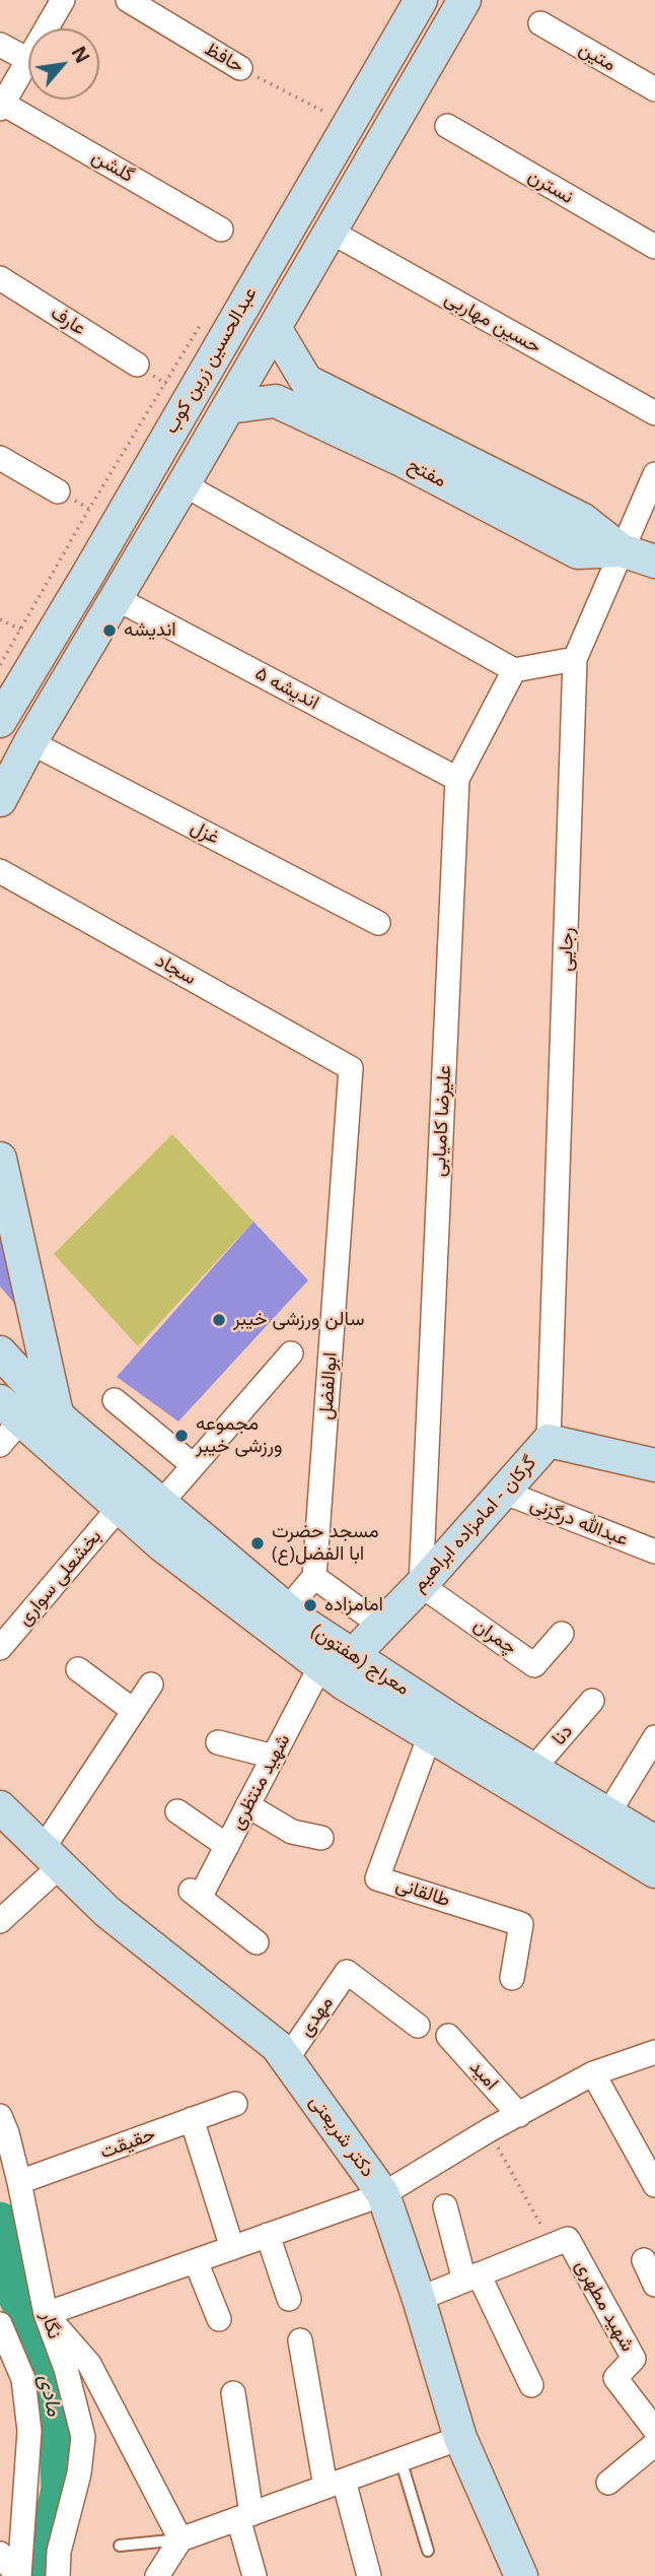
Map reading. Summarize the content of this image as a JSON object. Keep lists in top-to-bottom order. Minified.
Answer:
{"streets":{"main road":["عبدالحسین زرین کوب","مفتح","گرکان - امامزاده ابراهیم","معراج (هفتون)","دکتر شریعتی"],"street":["متین","حافظ","گلشن","نسترن","عارف","حسین مهاربی","اندیشه ۵","غزل","رجایی","سجاد","علیرضا کامیابی","ابوالفضل","عبدالله درگزنی","بخشعلی سواری","چمران","دنا","شهید منتظری","طالقانی","مهدی","امید","حقیقت","شهید مطهری","نگار"]},"crossings":[["مفتح","رجایی"],["اندیشه ۵","علیرضا کامیابی"],["رجایی","گرکان - امامزاده ابراهیم"],["سجاد","ابوالفضل"],["علیرضا کامیابی","گرکان - امامزاده ابراهیم"],["علیرضا کامیابی","چمران"],["عبدالله درگزنی","گرکان - امامزاده ابراهیم"],["گرکان - امامزاده ابراهیم","چمران"],["گرکان - امامزاده ابراهیم","معراج (هفتون)"],["بخشعلی سواری","معراج (هفتون)"],["معراج (هفتون)","دنا"],["معراج (هفتون)","شهید منتظری"],["معراج (هفتون)","طالقانی"],["مهدی","دکتر شریعتی"],["دکتر شریعتی","شهید مطهری"],["حقیقت","نگار"]],"water":["مادی"],"places":["اندیشه","سالن ورزشی خیبر","مجموعه ورزشی خیبر","مسجد حضرت ابا الفضل(ع)","امامزاده"],"north":"top right"}
